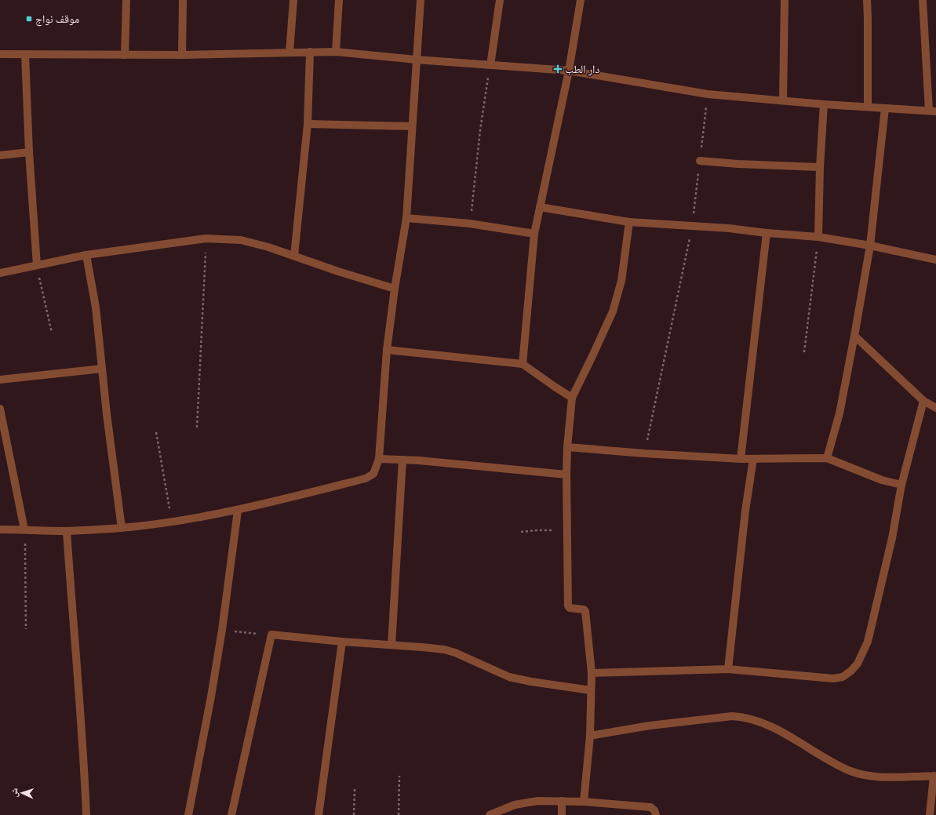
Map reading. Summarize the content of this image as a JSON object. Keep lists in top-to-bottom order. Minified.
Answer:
{"places":{"transit":["موقف نواج"],"health":["دار الطب"]},"north":"left"}
